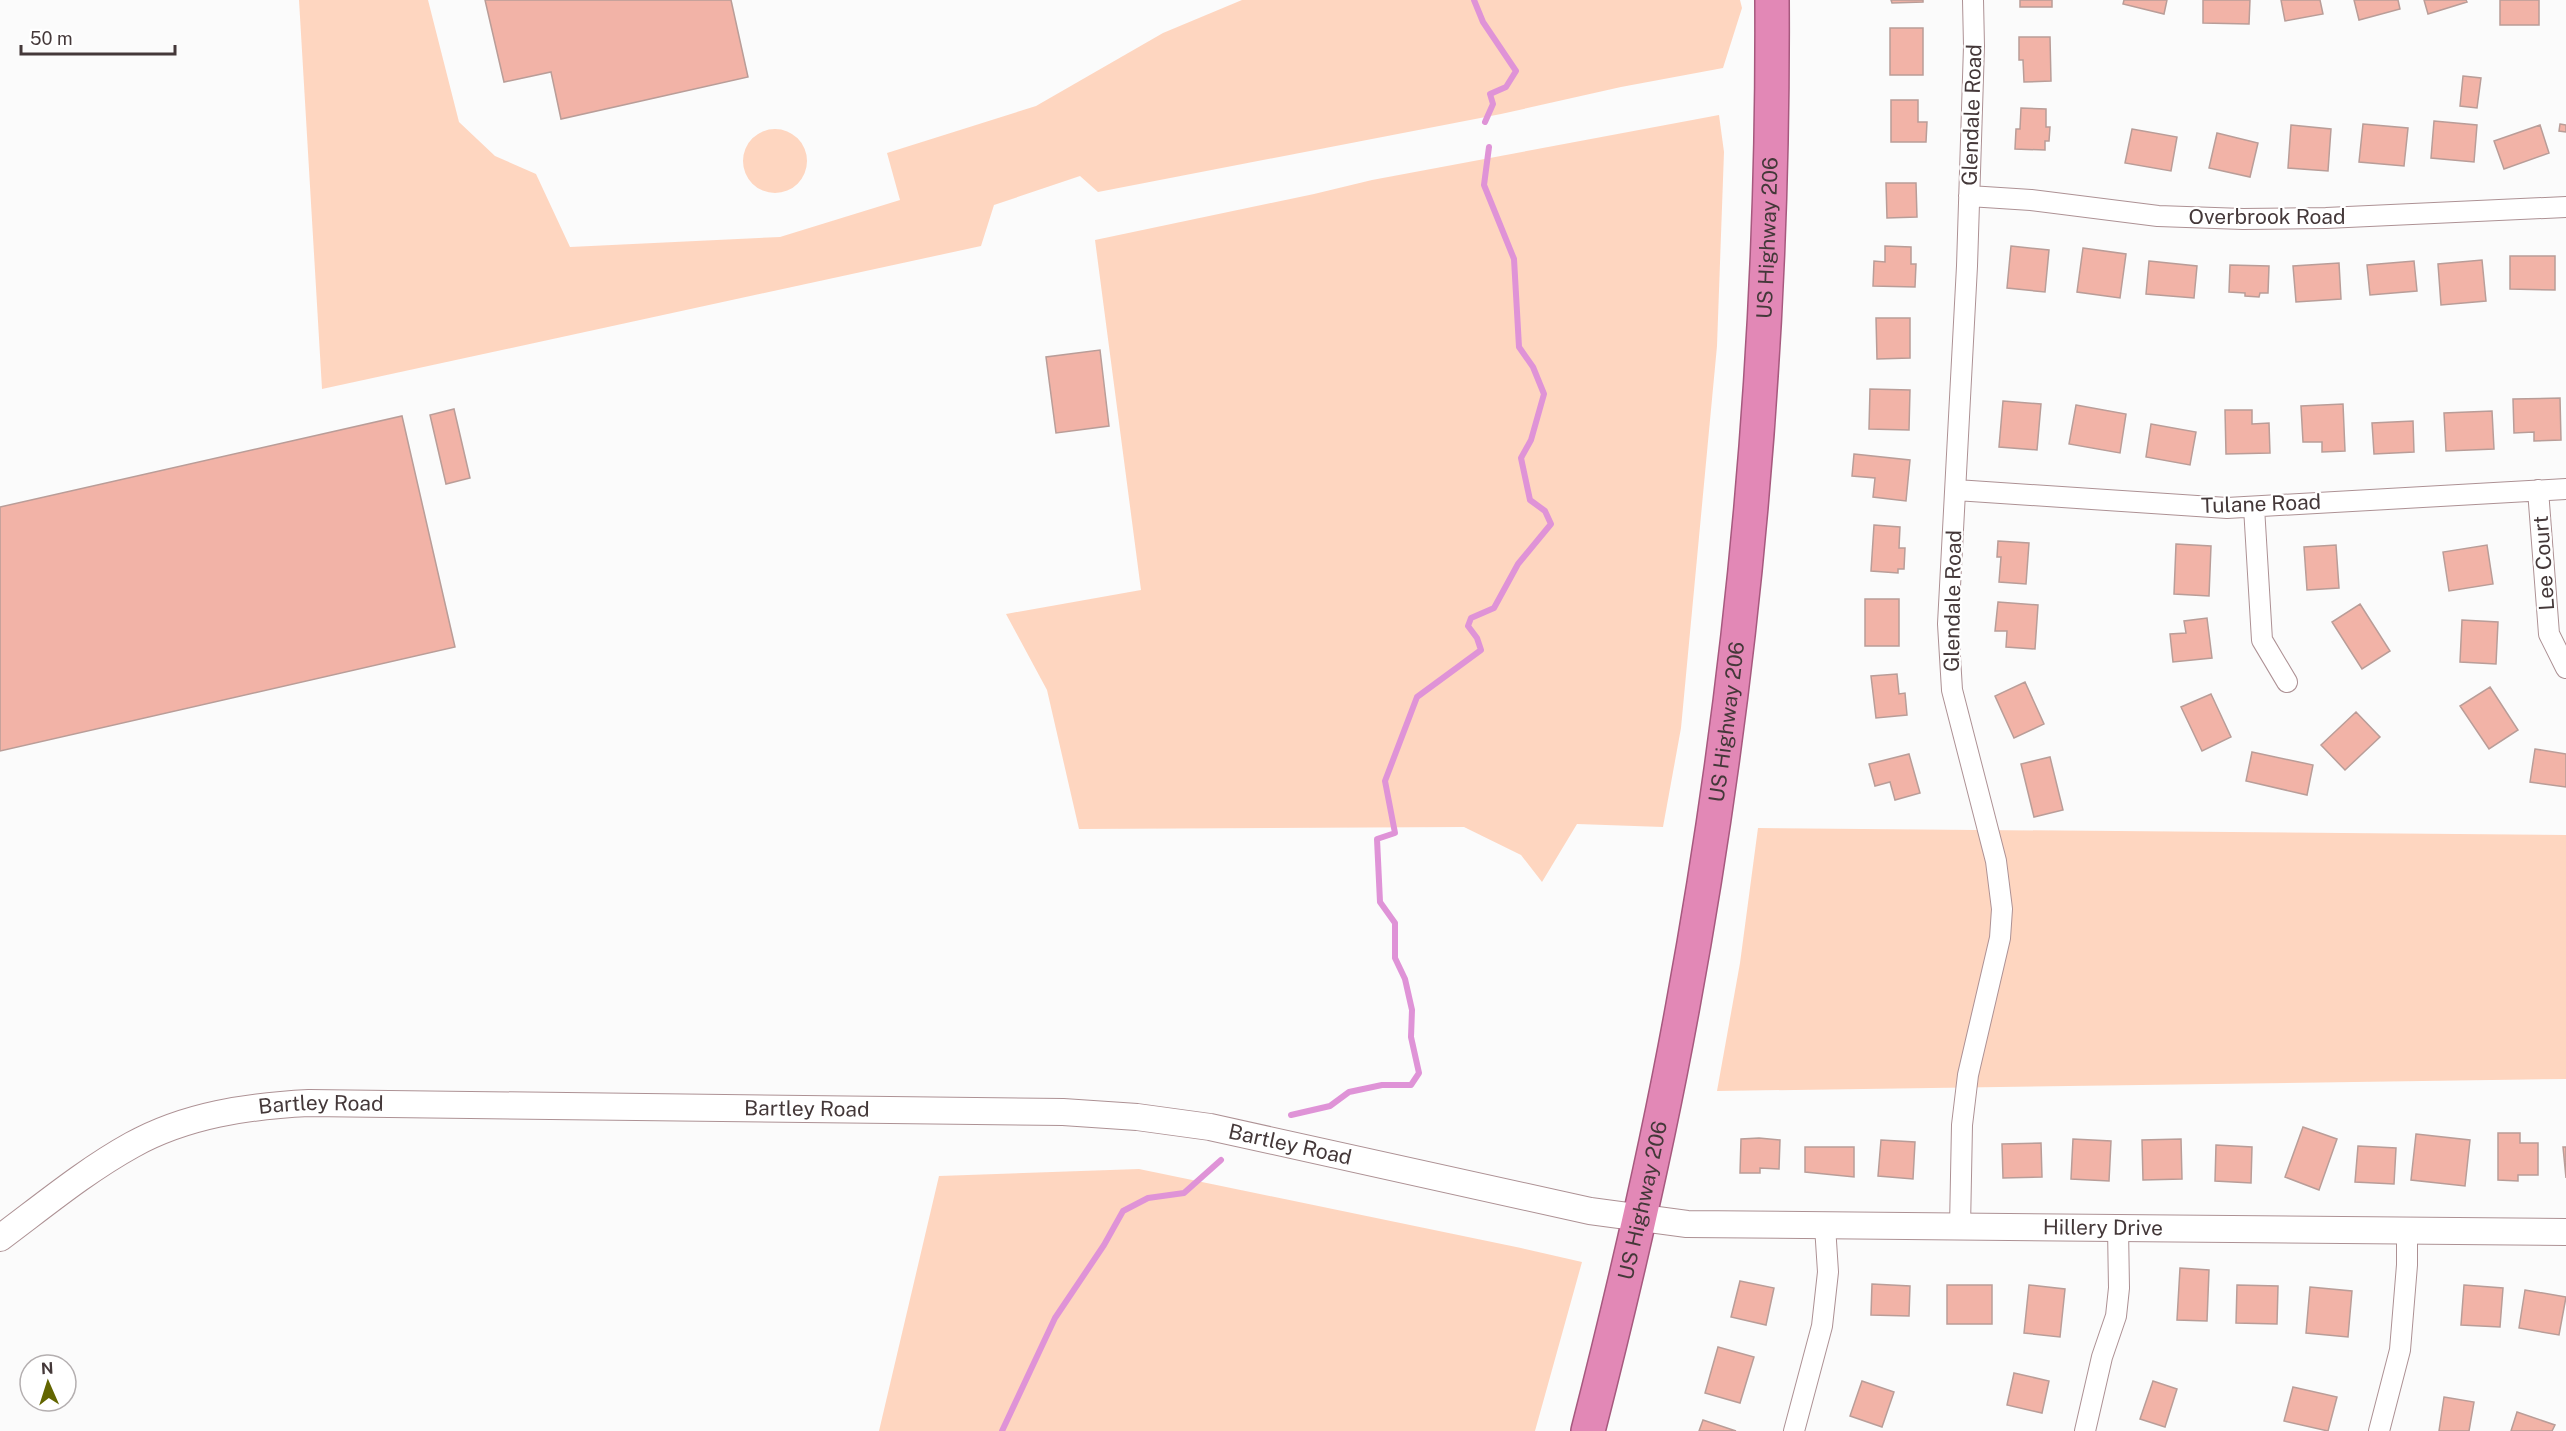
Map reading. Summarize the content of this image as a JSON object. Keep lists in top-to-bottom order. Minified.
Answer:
{"streets":{"highway":["US Highway 206"],"street":["Glendale Road","Overbrook Road","Tulane Road","Lee Court","Bartley Road","Hillery Drive"]},"crossings":[["Glendale Road","Overbrook Road"],["Glendale Road","Tulane Road"],["Glendale Road","Hillery Drive"],["US Highway 206","Bartley Road"],["US Highway 206","Hillery Drive"],["Tulane Road","Lee Court"],["Bartley Road","Hillery Drive"]],"scale_bar":"50 m","north":"top"}
